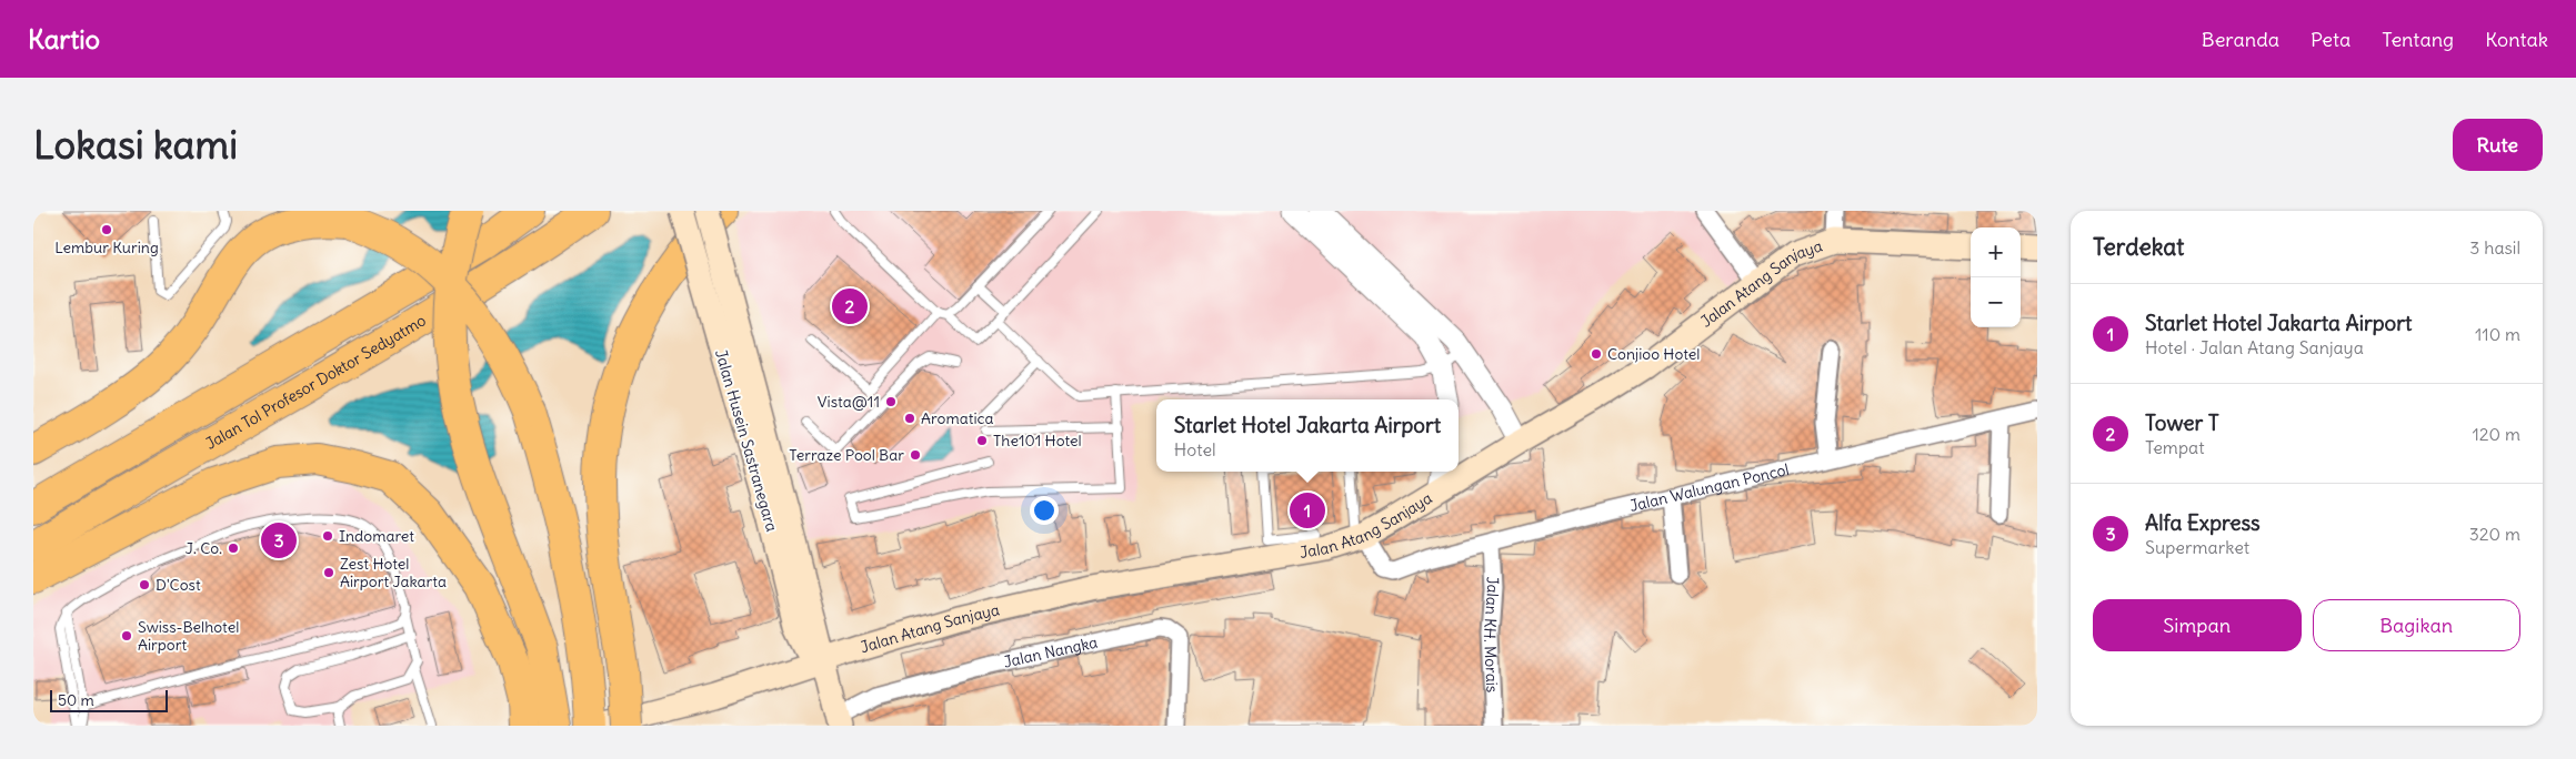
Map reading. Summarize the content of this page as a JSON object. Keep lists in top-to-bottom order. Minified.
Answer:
{"streets":{"highway":["Jalan Tol Profesor Doktor Sedyatmo"],"main road":["Jalan Atang Sanjaya","Jalan Husein Sastranegara"],"street":["Jalan Walungan Poncol","Jalan KH. Morais","Jalan Nangka"]},"crossings":[["Jalan Atang Sanjaya","Jalan Husein Sastranegara"],["Jalan Atang Sanjaya","Jalan Walungan Poncol"],["Jalan Husein Sastranegara","Jalan Nangka"],["Jalan Walungan Poncol","Jalan KH. Morais"]],"places":["Lembur Kuring","Conjioo Hotel","Vista@11","Aromatica","The101 Hotel","Terraze Pool Bar","Indomaret","J. Co.","Zest Hotel Airport Jakarta","D'Cost","Swiss-Belhotel Airport"],"scale_bar":"50 m","page":{"header":"Kartio","nav":["Beranda","Peta","Tentang","Kontak"],"buttons":["Rute",["Simpan","Bagikan"]],"title":"Lokasi kami","heading":["Terdekat","3 hasil"],"map_buttons":["+","−"],"list":[{"mark":"1","name":"Starlet Hotel Jakarta Airport","note":"Hotel · Jalan Atang Sanjaya","value":"110 m"},{"mark":"2","name":"Tower T","note":"Tempat","value":"120 m"},{"mark":"3","name":"Alfa Express","note":"Supermarket","value":"320 m"}],"pins":["2","1","3"],"popup":["Starlet Hotel Jakarta Airport","Hotel"],"scale":"50 m"}}
